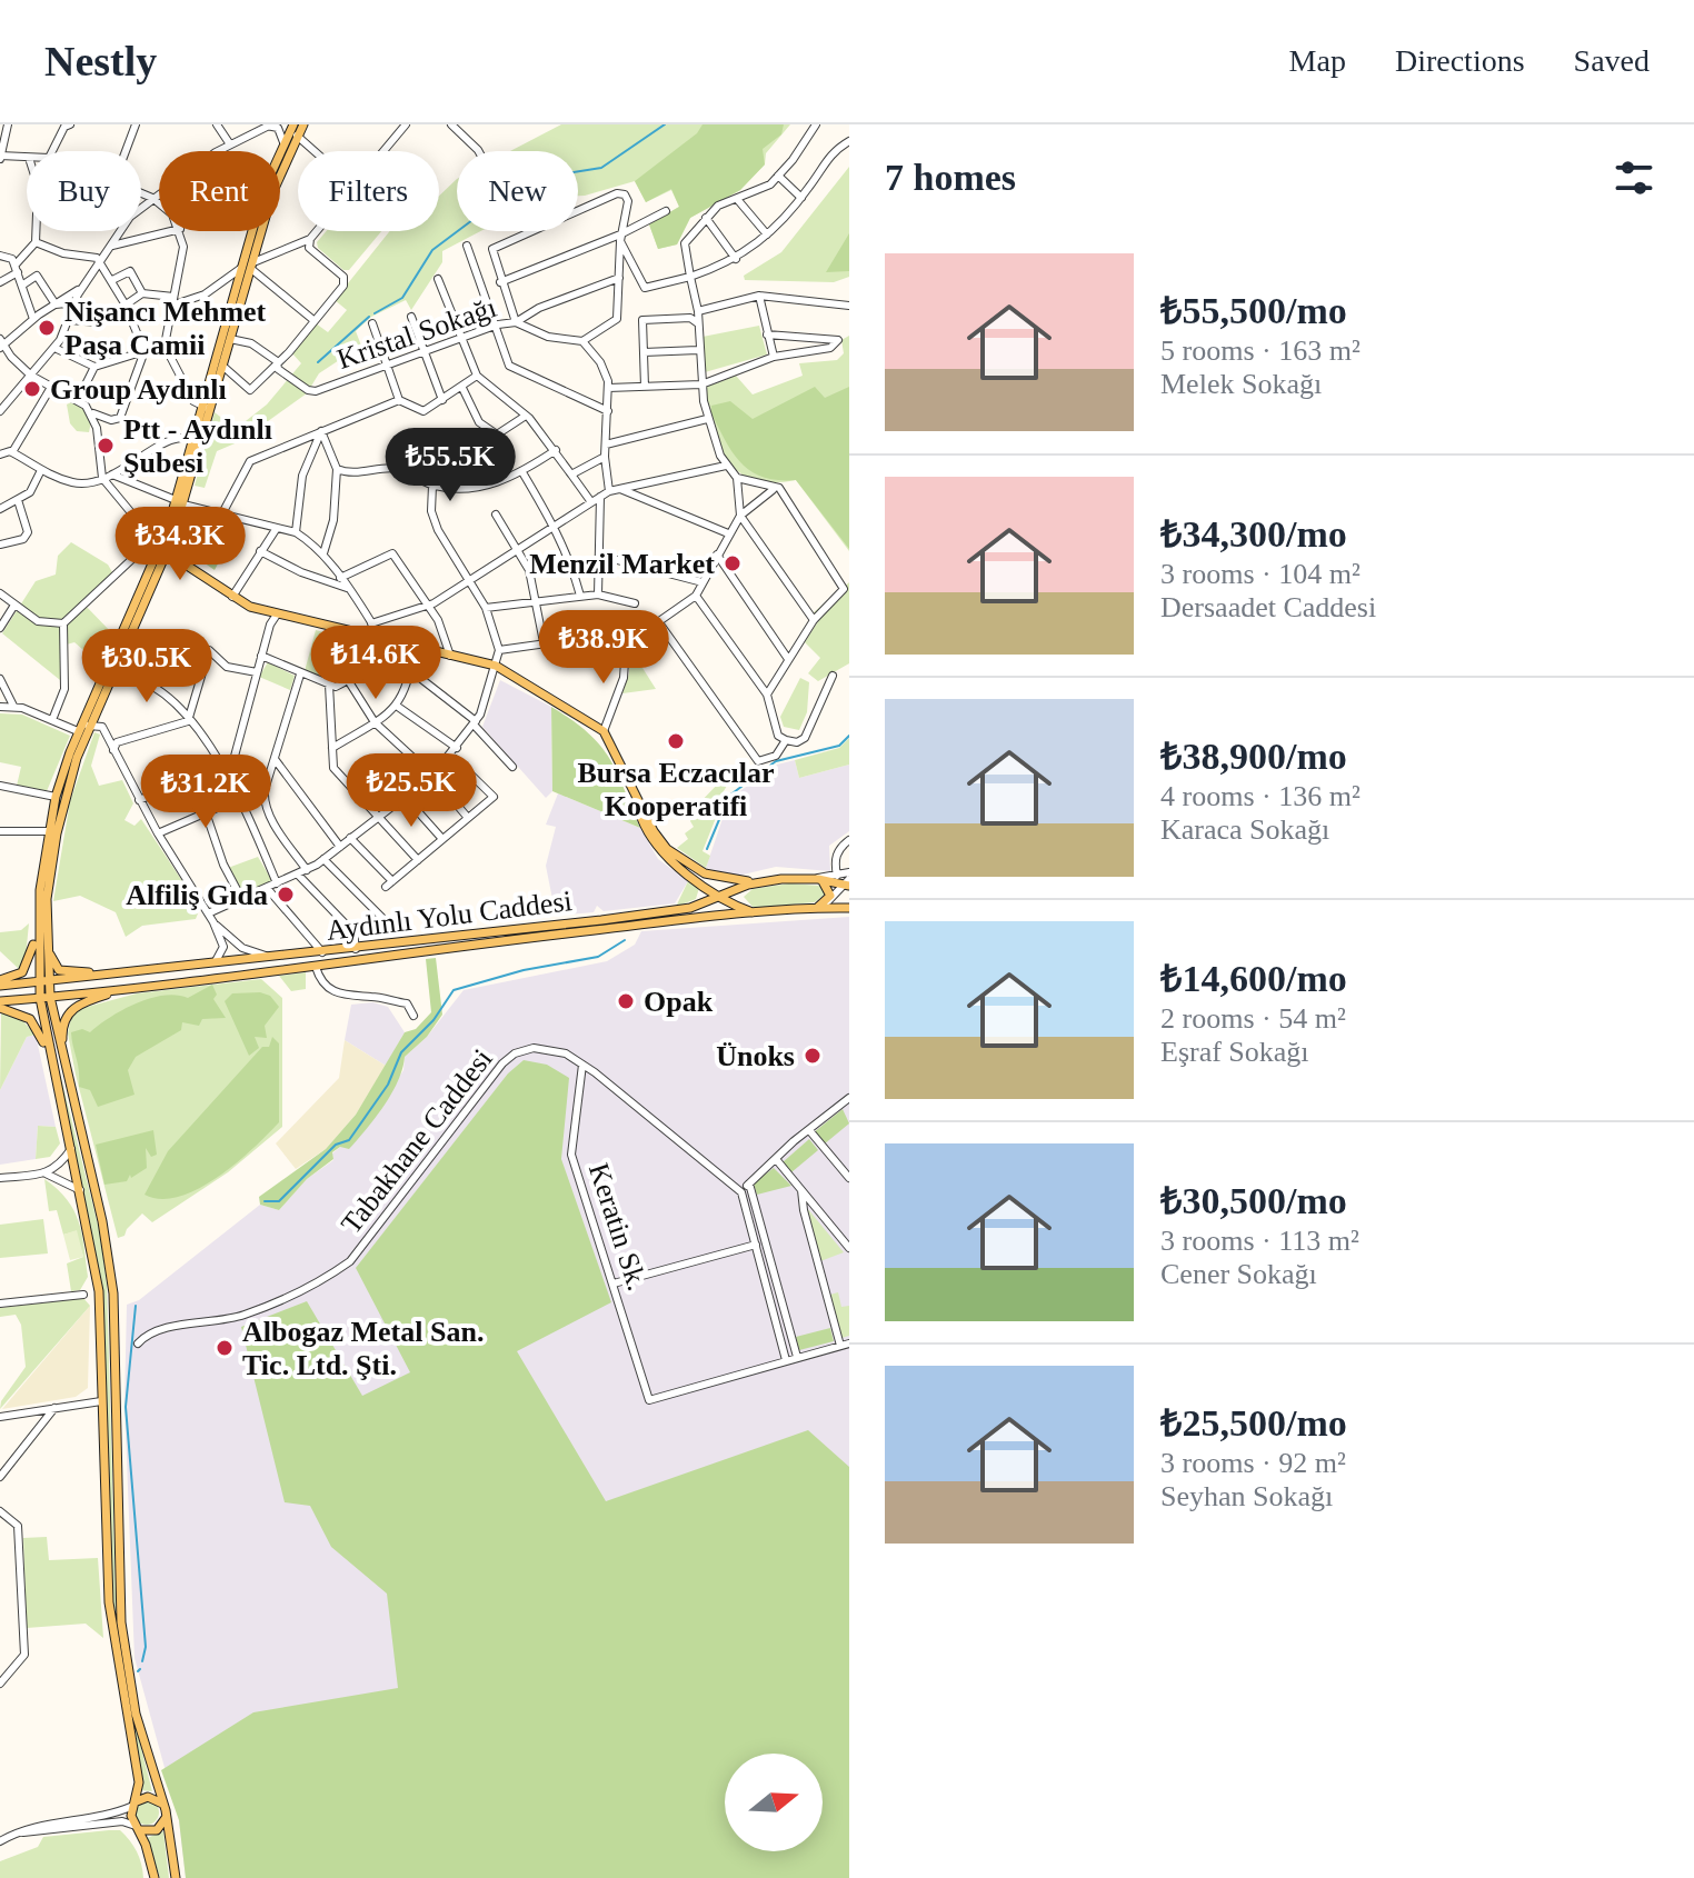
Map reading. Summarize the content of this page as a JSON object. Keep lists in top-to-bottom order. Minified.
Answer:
{"streets":{"main road":["Aydınlı Yolu Caddesi"],"street":["Kristal Sokağı","Tabakhane Caddesi","Keratin Sk."]},"crossings":[["Tabakhane Caddesi","Keratin Sk."]],"places":["Nişancı Mehmet Paşa Camii","Group Aydınlı","Ptt - Aydınlı Şubesi","Menzil Market","Bursa Eczacılar Kooperatifi","Alfiliş Gıda","Opak","Ünoks","Albogaz Metal San. Tic. Ltd. Şti."],"north":"right","page":{"header":"Nestly","nav":["Map","Directions","Saved"],"heading":"7 homes","chip":["Buy","Rent","Filters","New"],"list":[{"name":"₺55,500/mo","note":"5 rooms · 163 m² · Melek Sokağı"},{"name":"₺34,300/mo","note":"3 rooms · 104 m² · Dersaadet Caddesi"},{"name":"₺38,900/mo","note":"4 rooms · 136 m² · Karaca Sokağı"},{"name":"₺14,600/mo","note":"2 rooms · 54 m² · Eşraf Sokağı"},{"name":"₺30,500/mo","note":"3 rooms · 113 m² · Cener Sokağı"},{"name":"₺25,500/mo","note":"3 rooms · 92 m² · Seyhan Sokağı"}],"price":["₺55.5K","₺34.3K","₺38.9K","₺14.6K","₺30.5K","₺25.5K","₺31.2K"]}}
